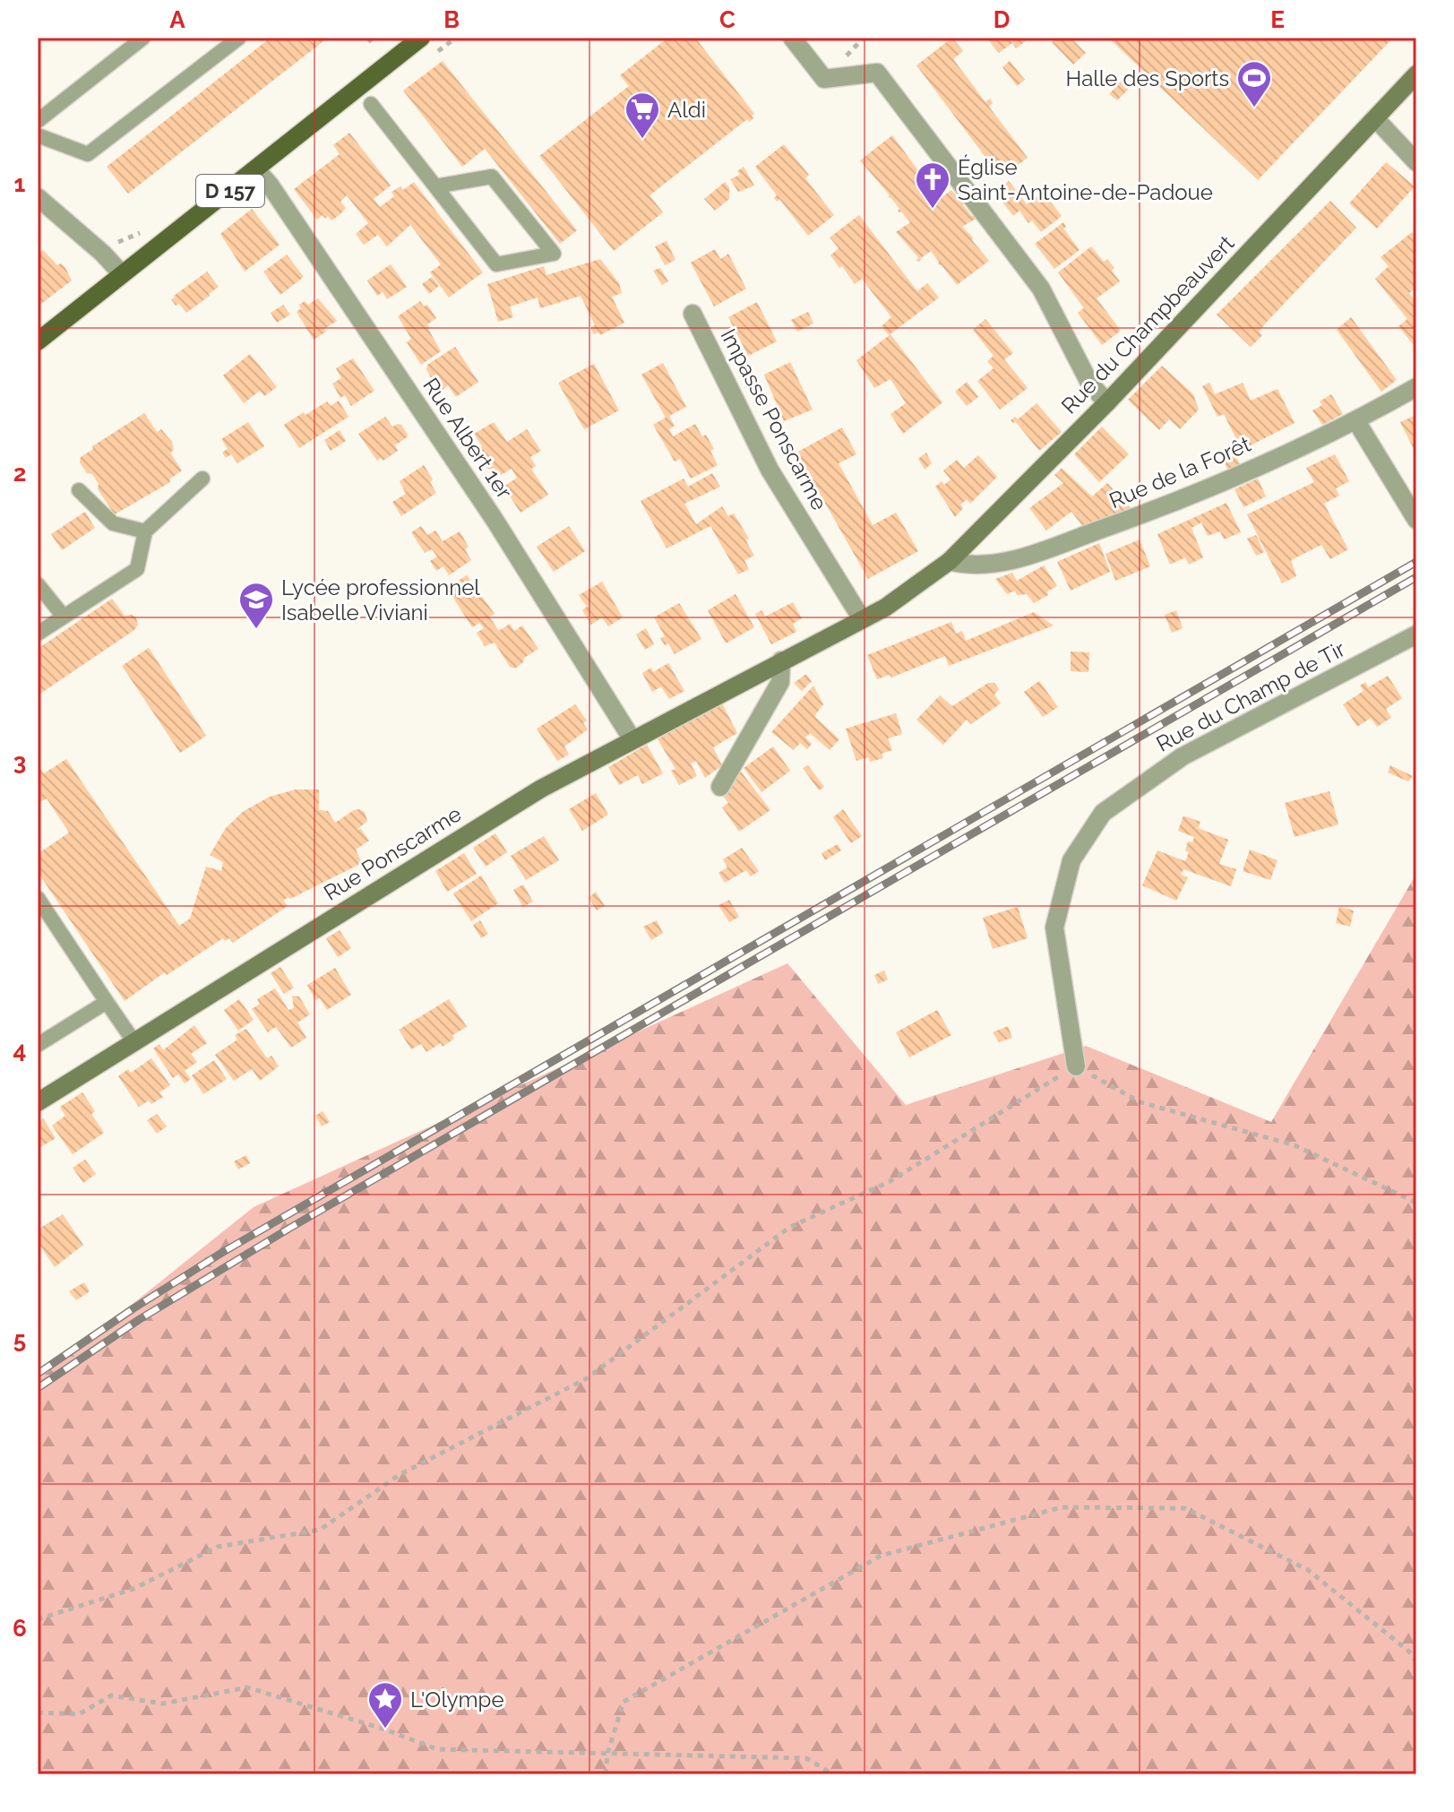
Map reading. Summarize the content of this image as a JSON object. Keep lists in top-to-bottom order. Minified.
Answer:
{"streets":{"main road":["D 157"],"street":["Rue du Champbeauvert","Impasse Ponscarme","Rue Albert 1er","Rue de la Forêt","Rue du Champ de Tir","Rue Ponscarme"]},"crossings":[["D 157","Rue Albert 1er"],["Rue du Champbeauvert","Rue de la Forêt"],["Rue du Champbeauvert","Rue Ponscarme"],["Impasse Ponscarme","Rue Ponscarme"],["Rue Albert 1er","Rue Ponscarme"]],"places":{"sports":["Halle des Sports"],"supermarket":["Aldi"],"church":["Église Saint-Antoine-de-Padoue"],"school or university":["Lycée professionnel Isabelle Viviani"],"place":["L'Olympe"]},"grid":{"columns":["A","B","C","D","E"],"rows":["1","2","3","4","5","6"]}}
